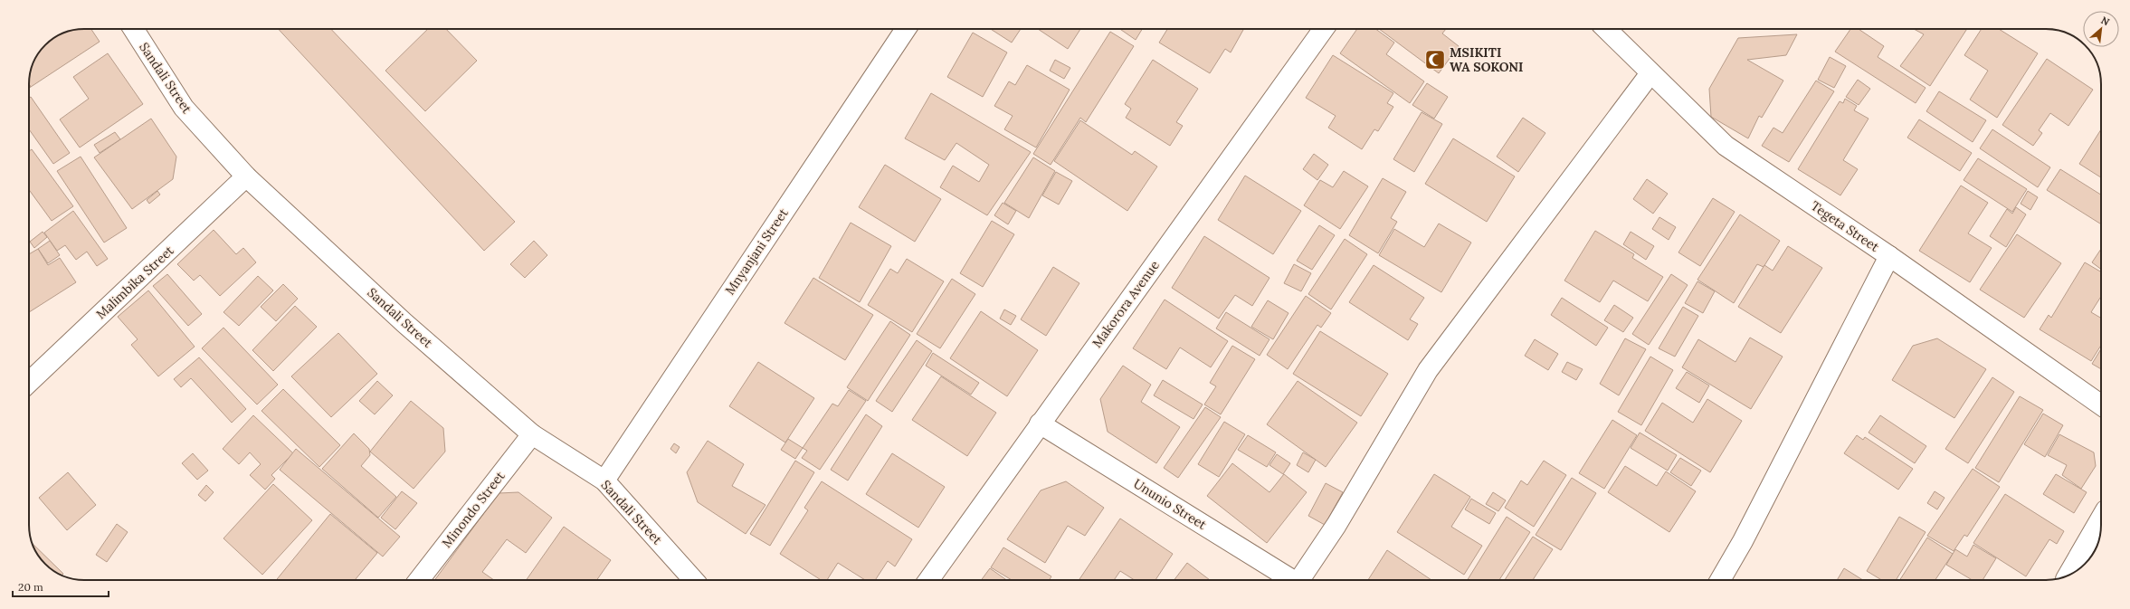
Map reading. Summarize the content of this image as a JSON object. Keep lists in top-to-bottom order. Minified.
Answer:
{"streets":{"street":["Sandali Street","Tegeta Street","Mnyanjani Street","Malimbika Street","Makorora Avenue","Ununio Street","Minondo Street"]},"crossings":[["Sandali Street","Mnyanjani Street"],["Sandali Street","Malimbika Street"],["Sandali Street","Minondo Street"],["Makorora Avenue","Ununio Street"]],"places":{"mosque":["MSIKITI WA SOKONI"]},"scale_bar":"20 m","north":"top right"}
